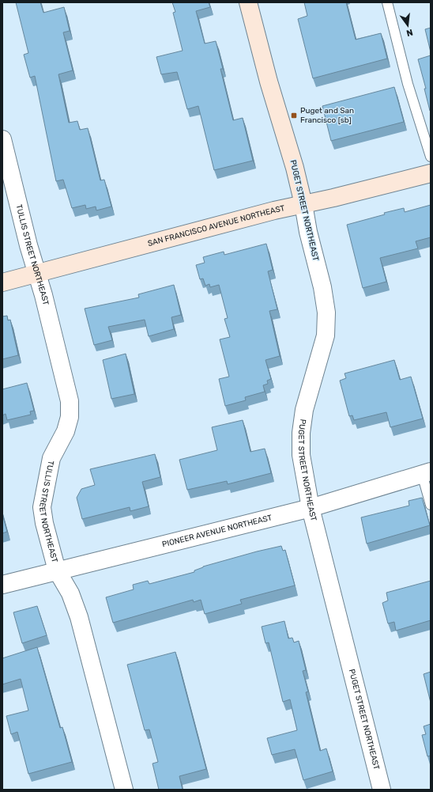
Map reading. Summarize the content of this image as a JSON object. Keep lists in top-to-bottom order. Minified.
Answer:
{"streets":{"street":["PUGET STREET NORTHEAST","SAN FRANCISCO AVENUE NORTHEAST","TULLIS STREET NORTHEAST","PIONEER AVENUE NORTHEAST"]},"crossings":[["PUGET STREET NORTHEAST","SAN FRANCISCO AVENUE NORTHEAST"],["PUGET STREET NORTHEAST","PIONEER AVENUE NORTHEAST"],["SAN FRANCISCO AVENUE NORTHEAST","TULLIS STREET NORTHEAST"],["TULLIS STREET NORTHEAST","PIONEER AVENUE NORTHEAST"]],"places":{"transit":["Puget and San Francisco [sb]"]},"north":"bottom"}
